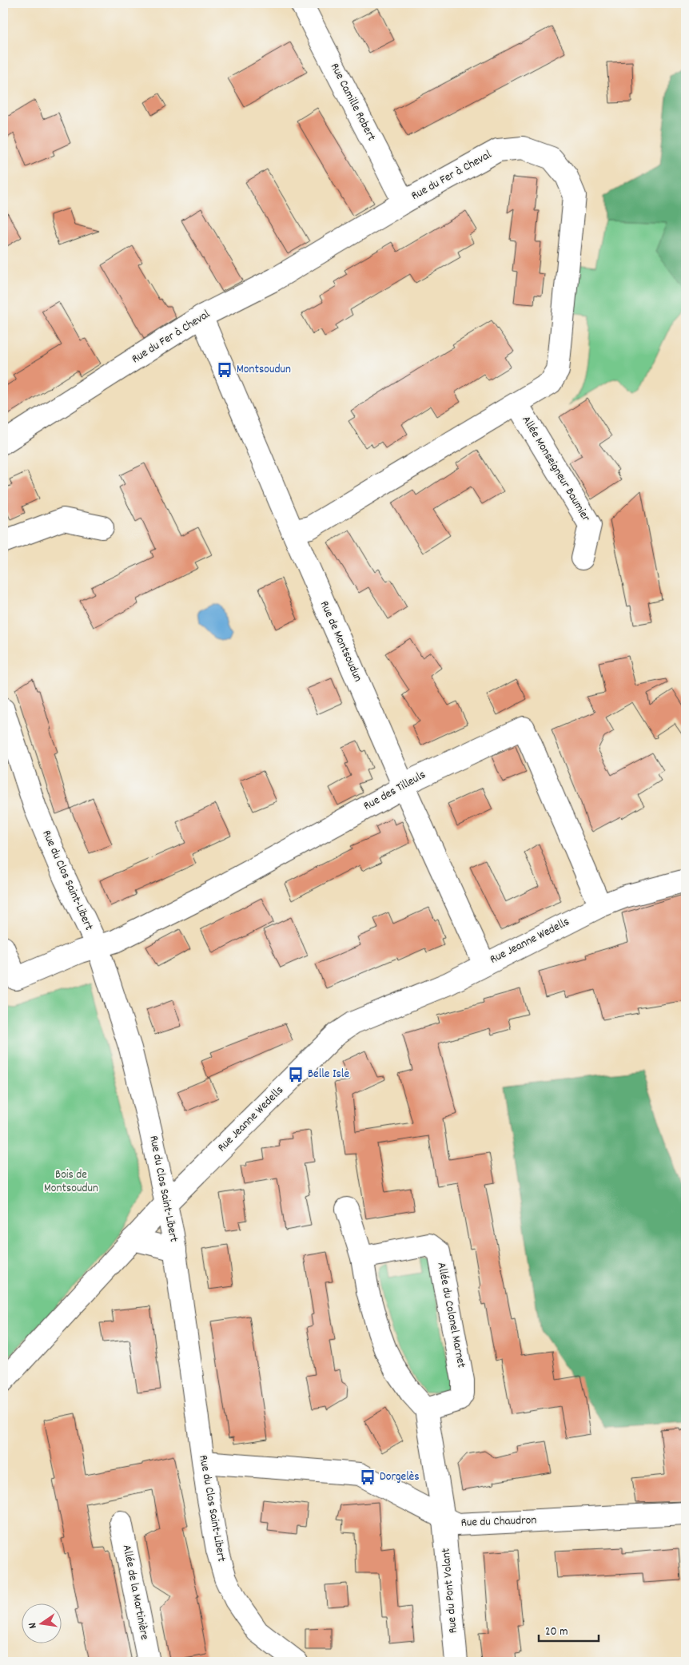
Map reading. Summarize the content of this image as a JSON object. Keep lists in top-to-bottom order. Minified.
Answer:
{"streets":{"street":["Rue Camille Robert","Rue du Fer à Cheval","Allée Monseigneur Baumier","Rue de Montsoudun","Rue des Tilleuls","Rue du Clos Saint-Libert","Rue Jeanne Wedells","Allée du Colonel Marnet","Rue du Chaudron","Rue du Pont Volant","Allée de la Martinière"]},"crossings":[["Rue Camille Robert","Rue du Fer à Cheval"],["Rue du Fer à Cheval","Allée Monseigneur Baumier"],["Rue du Fer à Cheval","Rue de Montsoudun"],["Rue de Montsoudun","Rue des Tilleuls"],["Rue de Montsoudun","Rue Jeanne Wedells"],["Rue des Tilleuls","Rue du Clos Saint-Libert"],["Rue des Tilleuls","Rue Jeanne Wedells"],["Rue du Clos Saint-Libert","Rue Jeanne Wedells"],["Rue du Clos Saint-Libert","Rue du Chaudron"],["Rue du Chaudron","Rue du Pont Volant"]],"parks":["Bois de Montsoudun"],"places":{"bus stop":["Montsoudun","Belle Isle","Dorgelès"]},"scale_bar":"20 m","north":"left"}
